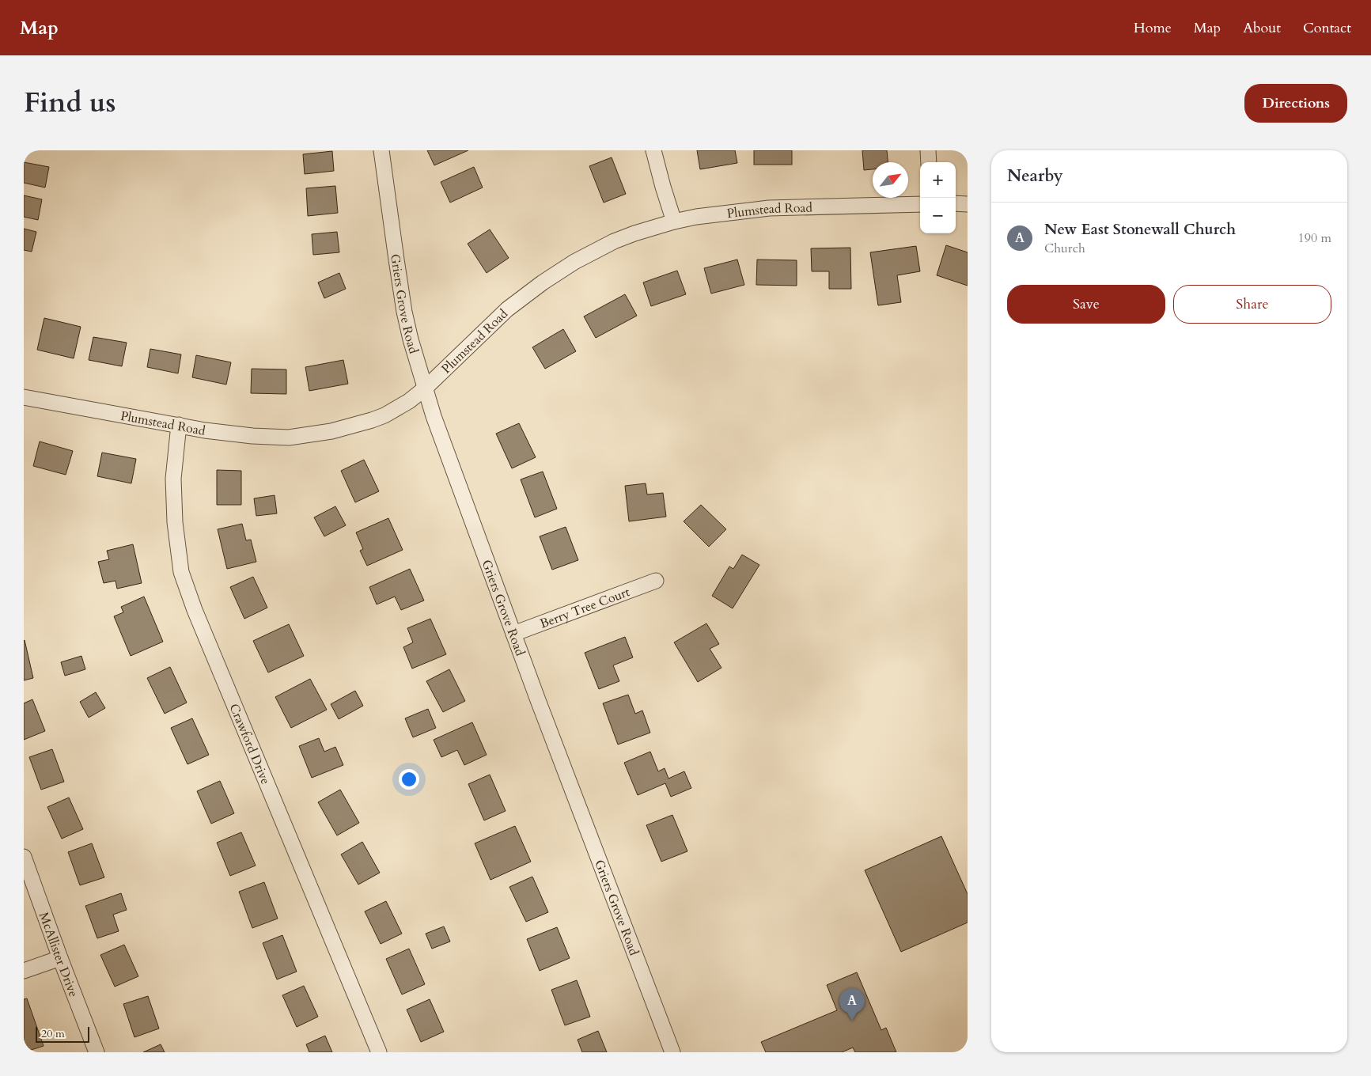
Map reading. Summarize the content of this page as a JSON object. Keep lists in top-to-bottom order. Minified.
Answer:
{"streets":{"street":["Plumstead Road","Griers Grove Road","Berry Tree Court","Crawford Drive","McAllister Drive"]},"crossings":[["Plumstead Road","Griers Grove Road"],["Plumstead Road","Crawford Drive"],["Griers Grove Road","Berry Tree Court"]],"scale_bar":"20 m","north":"top right","page":{"header":"Map","nav":["Home","Map","About","Contact"],"title":"Find us","buttons":["Directions",["Save","Share"]],"heading":"Nearby","map_buttons":["+","−"],"list":[{"mark":"A","name":"New East Stonewall Church","note":"Church","value":"190 m"}],"pins":"A","scale":"20 m"}}
